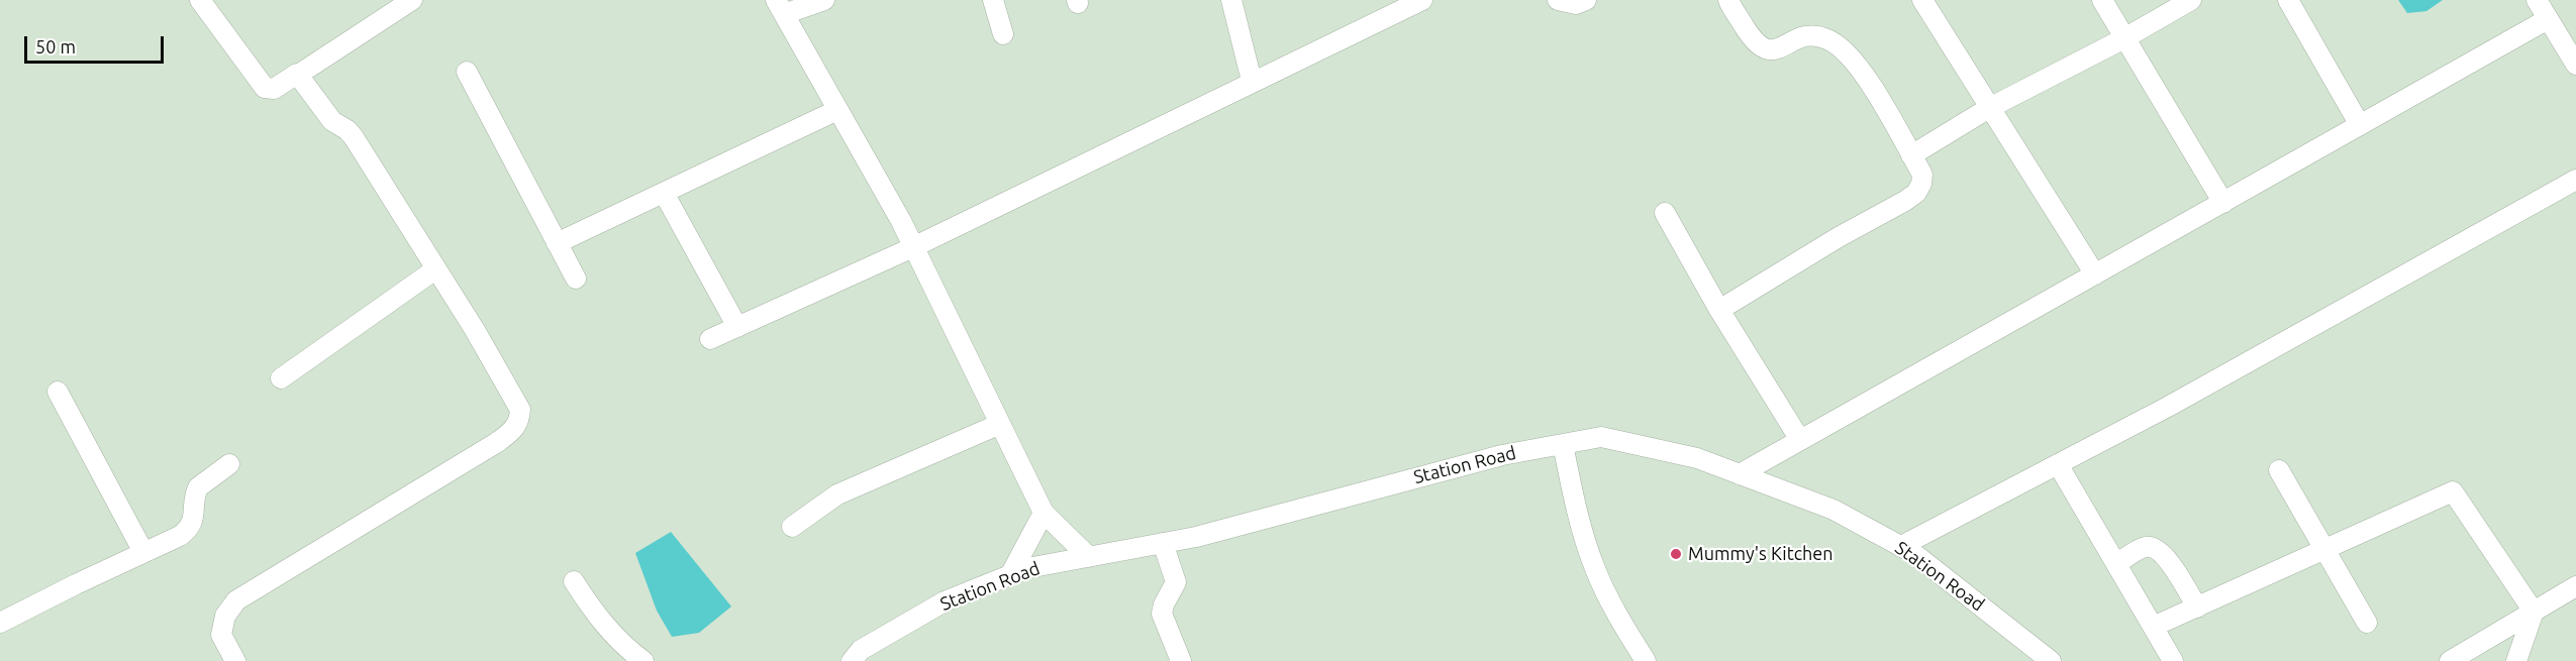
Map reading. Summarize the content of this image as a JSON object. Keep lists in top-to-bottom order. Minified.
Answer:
{"streets":{"street":["Station Road"]},"places":["Mummy's Kitchen"],"scale_bar":"50 m"}
